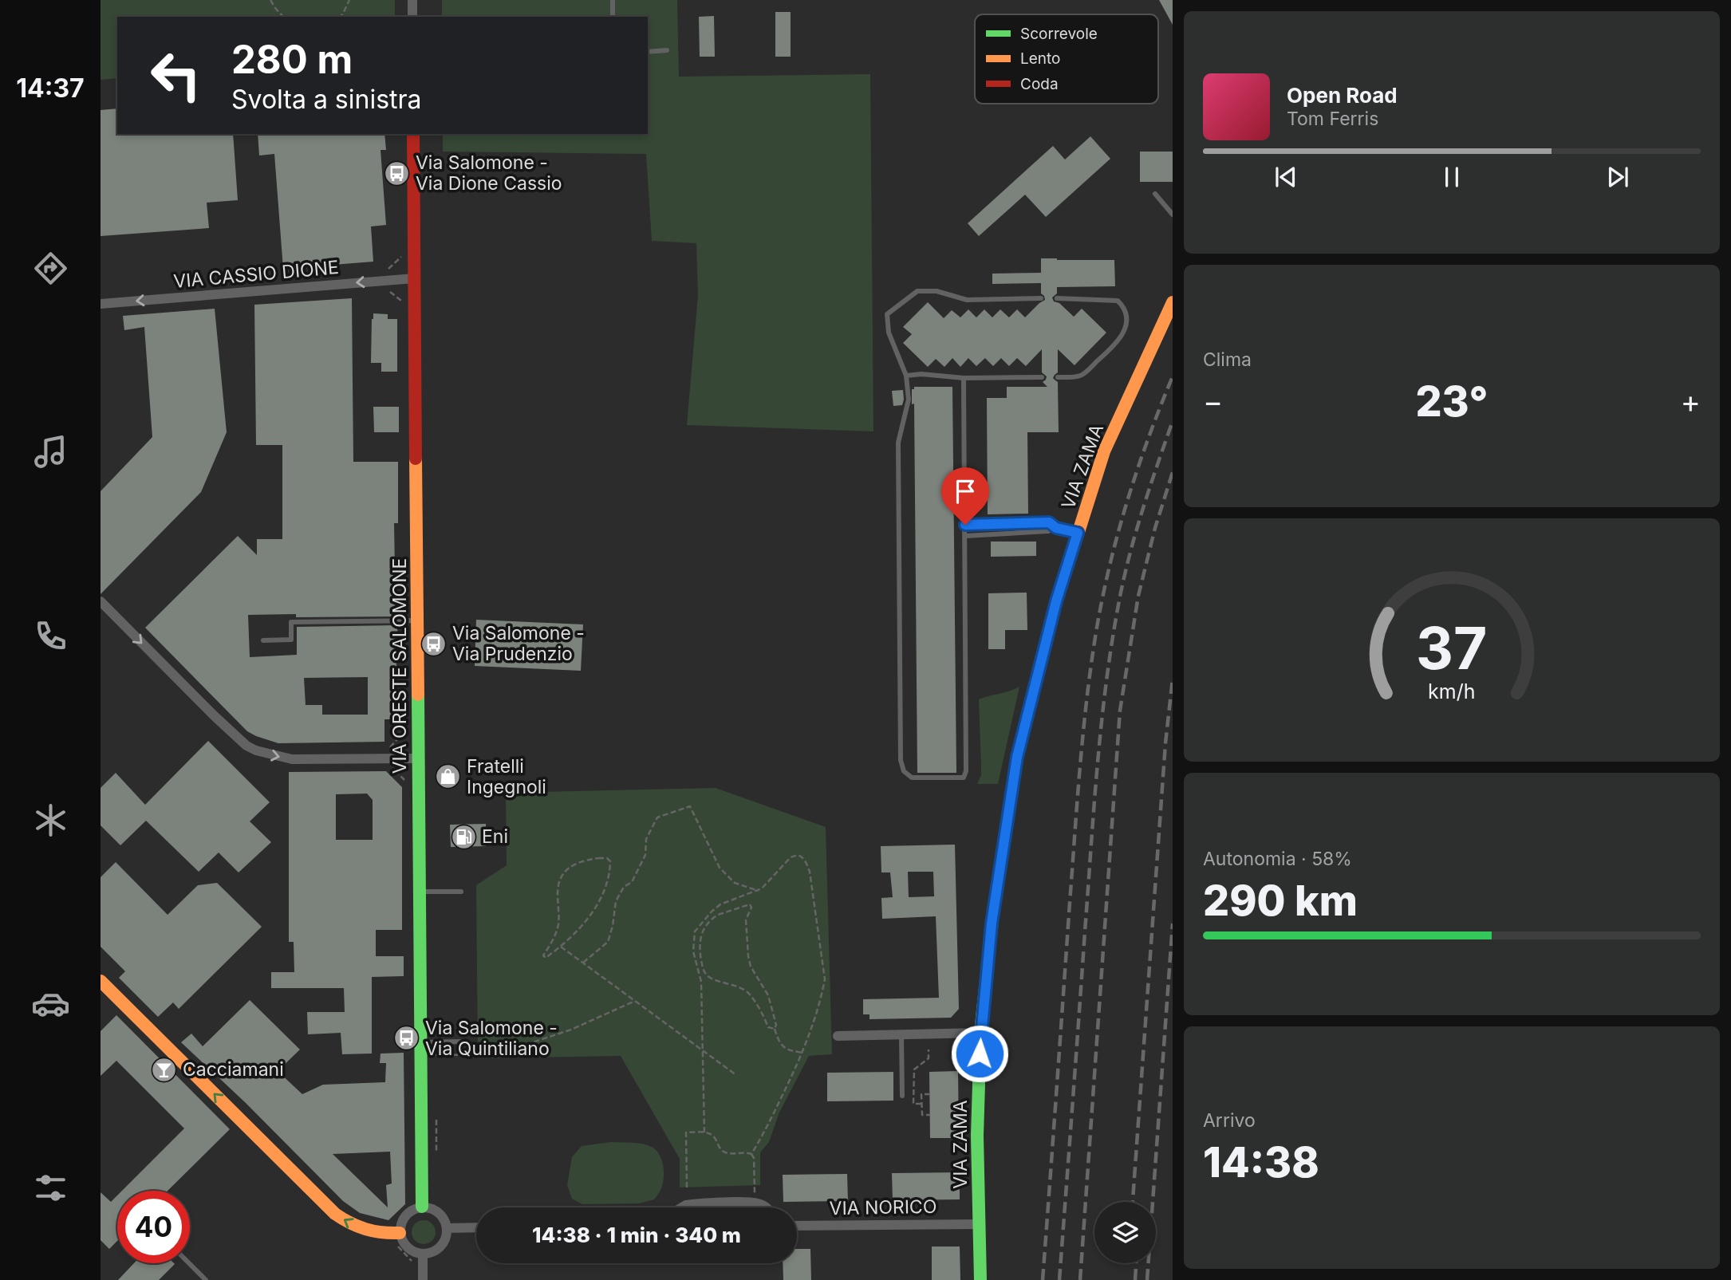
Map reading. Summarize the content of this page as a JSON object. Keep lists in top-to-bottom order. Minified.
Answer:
{"streets":{"street":["VIA CASSIO DIONE","VIA ZAMA","VIA ORESTE SALOMONE","VIA NORICO"]},"crossings":[["VIA CASSIO DIONE","VIA ORESTE SALOMONE"],["VIA ZAMA","VIA NORICO"]],"one_way":["VIA CASSIO DIONE"],"places":{"bus stop":["Via Salomone - Via Dione Cassio","Via Salomone - Via Prudenzio","Via Salomone - Via Quintiliano"],"shop":["Fratelli Ingegnoli"],"fuel station":["Eni"],"bar":["Cacciamani"]},"legend":["Scorrevole","Lento","Coda"],"page":{"tabs":"14:37","turn":["280 m","Svolta a sinistra"],"song":["Open Road","Tom Ferris"],"tile":["Clima",["Autonomia · 58%","290 km"],["Arrivo","14:38"]],"heat":["−","23°","+"],"limit":"40","trip":"14:38 · 1 min · 340 m","gauge":["37","km/h"]}}
